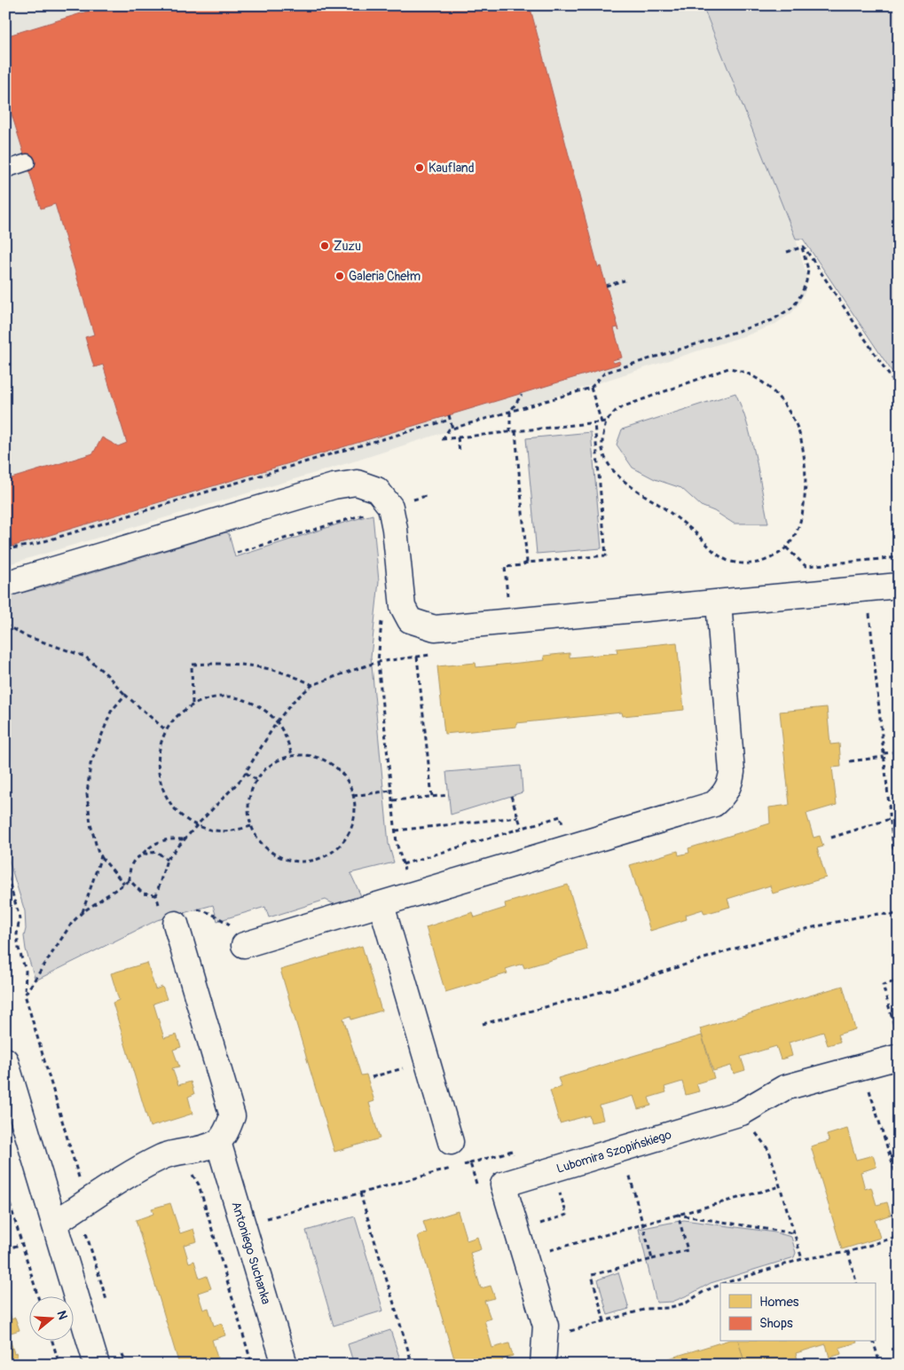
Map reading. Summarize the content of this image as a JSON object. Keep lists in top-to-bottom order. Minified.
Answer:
{"streets":{"street":["Lubomira Szopińskiego","Antoniego Suchanka"]},"places":["Kaufland","Zuzu","Galeria Chełm"],"legend":["Homes","Shops"],"north":"right"}
